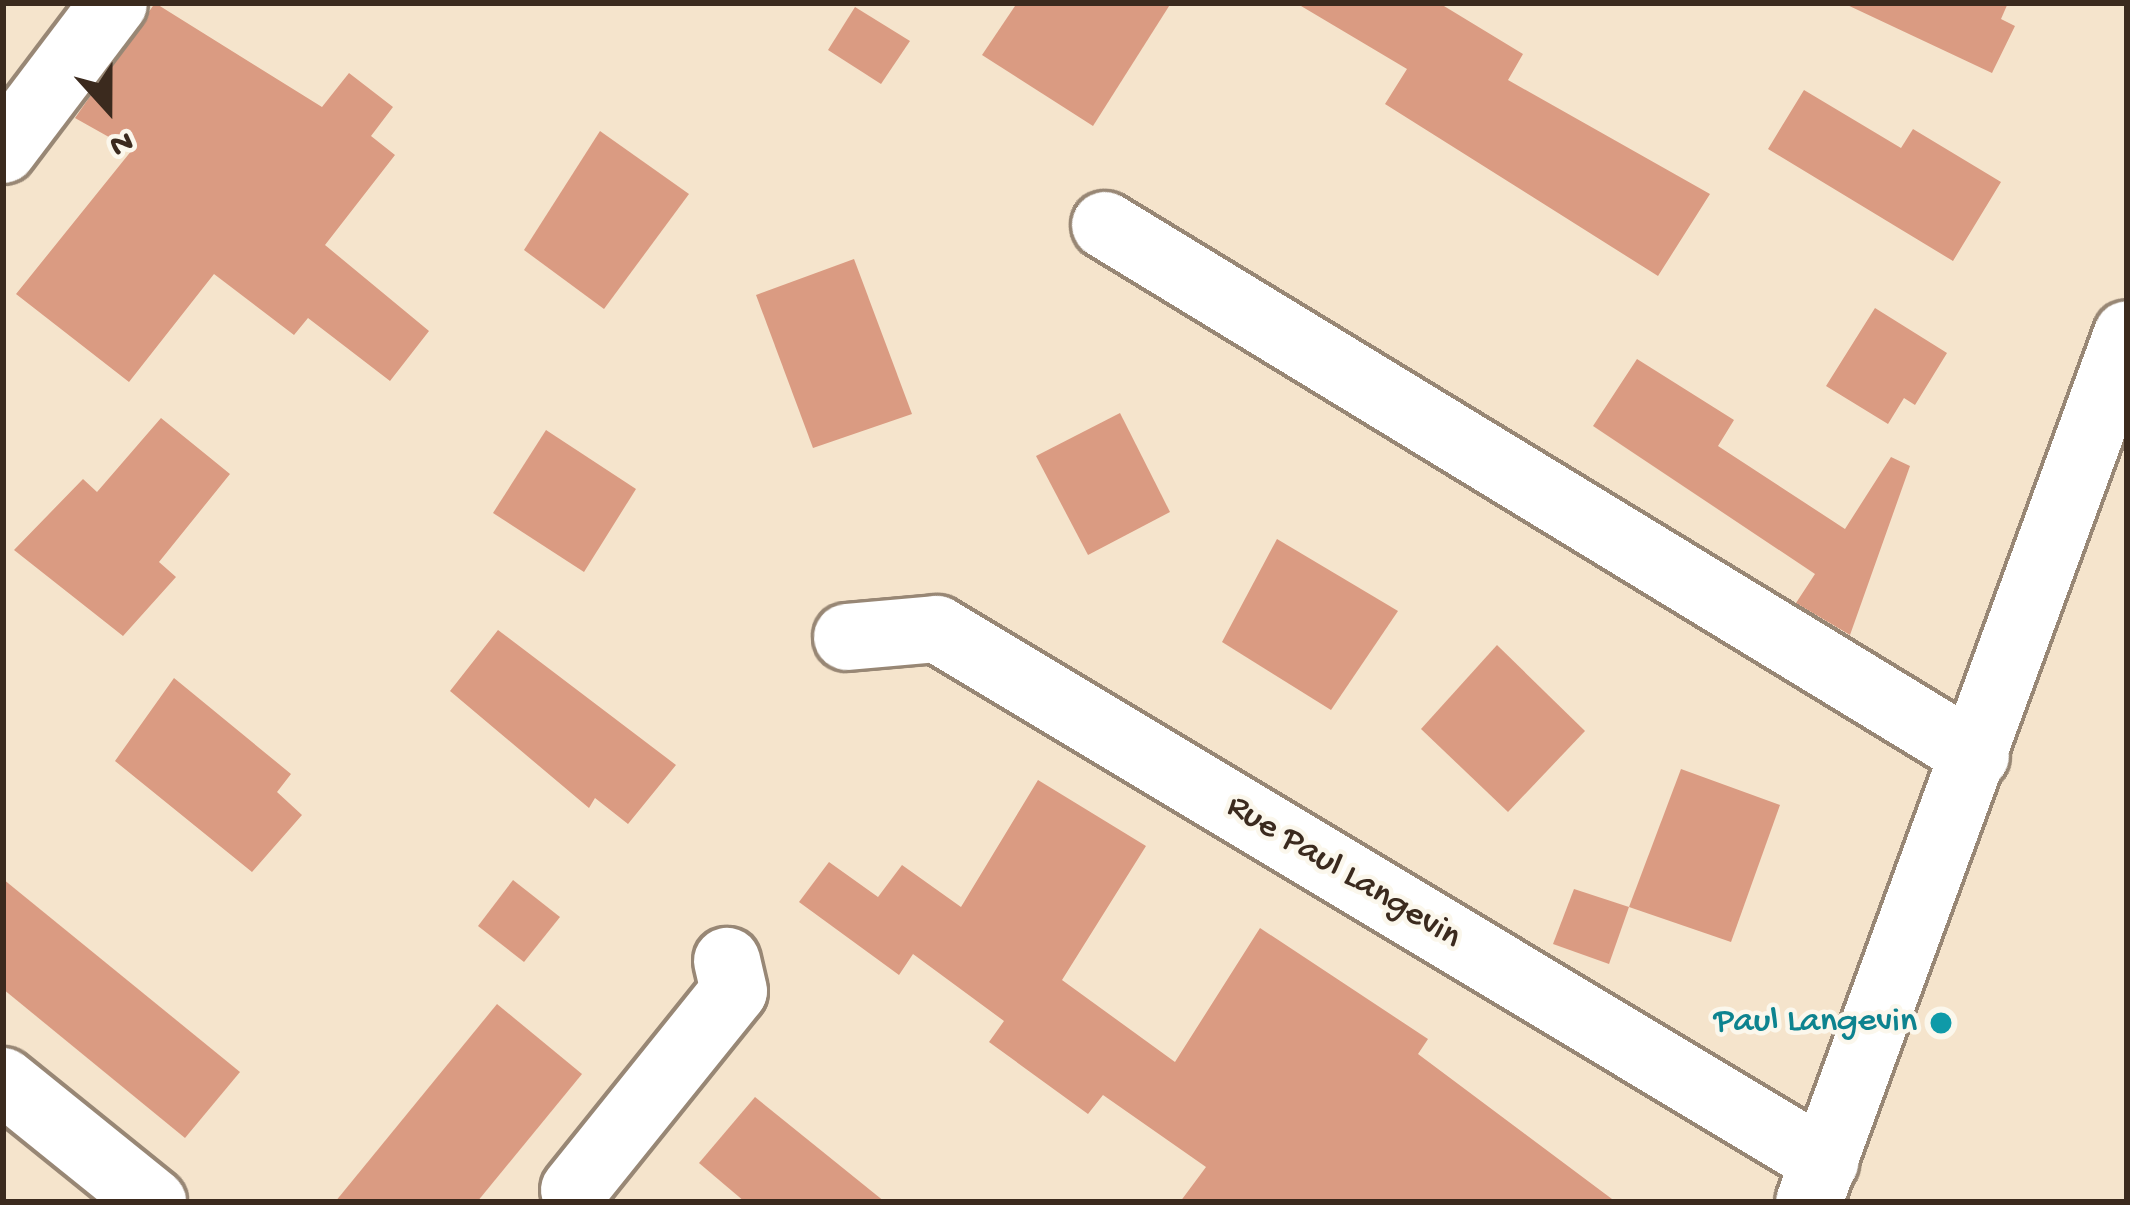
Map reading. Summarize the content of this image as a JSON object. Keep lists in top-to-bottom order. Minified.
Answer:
{"streets":{"street":["Rue Paul Langevin"]},"places":["Paul Langevin"],"north":"bottom"}
